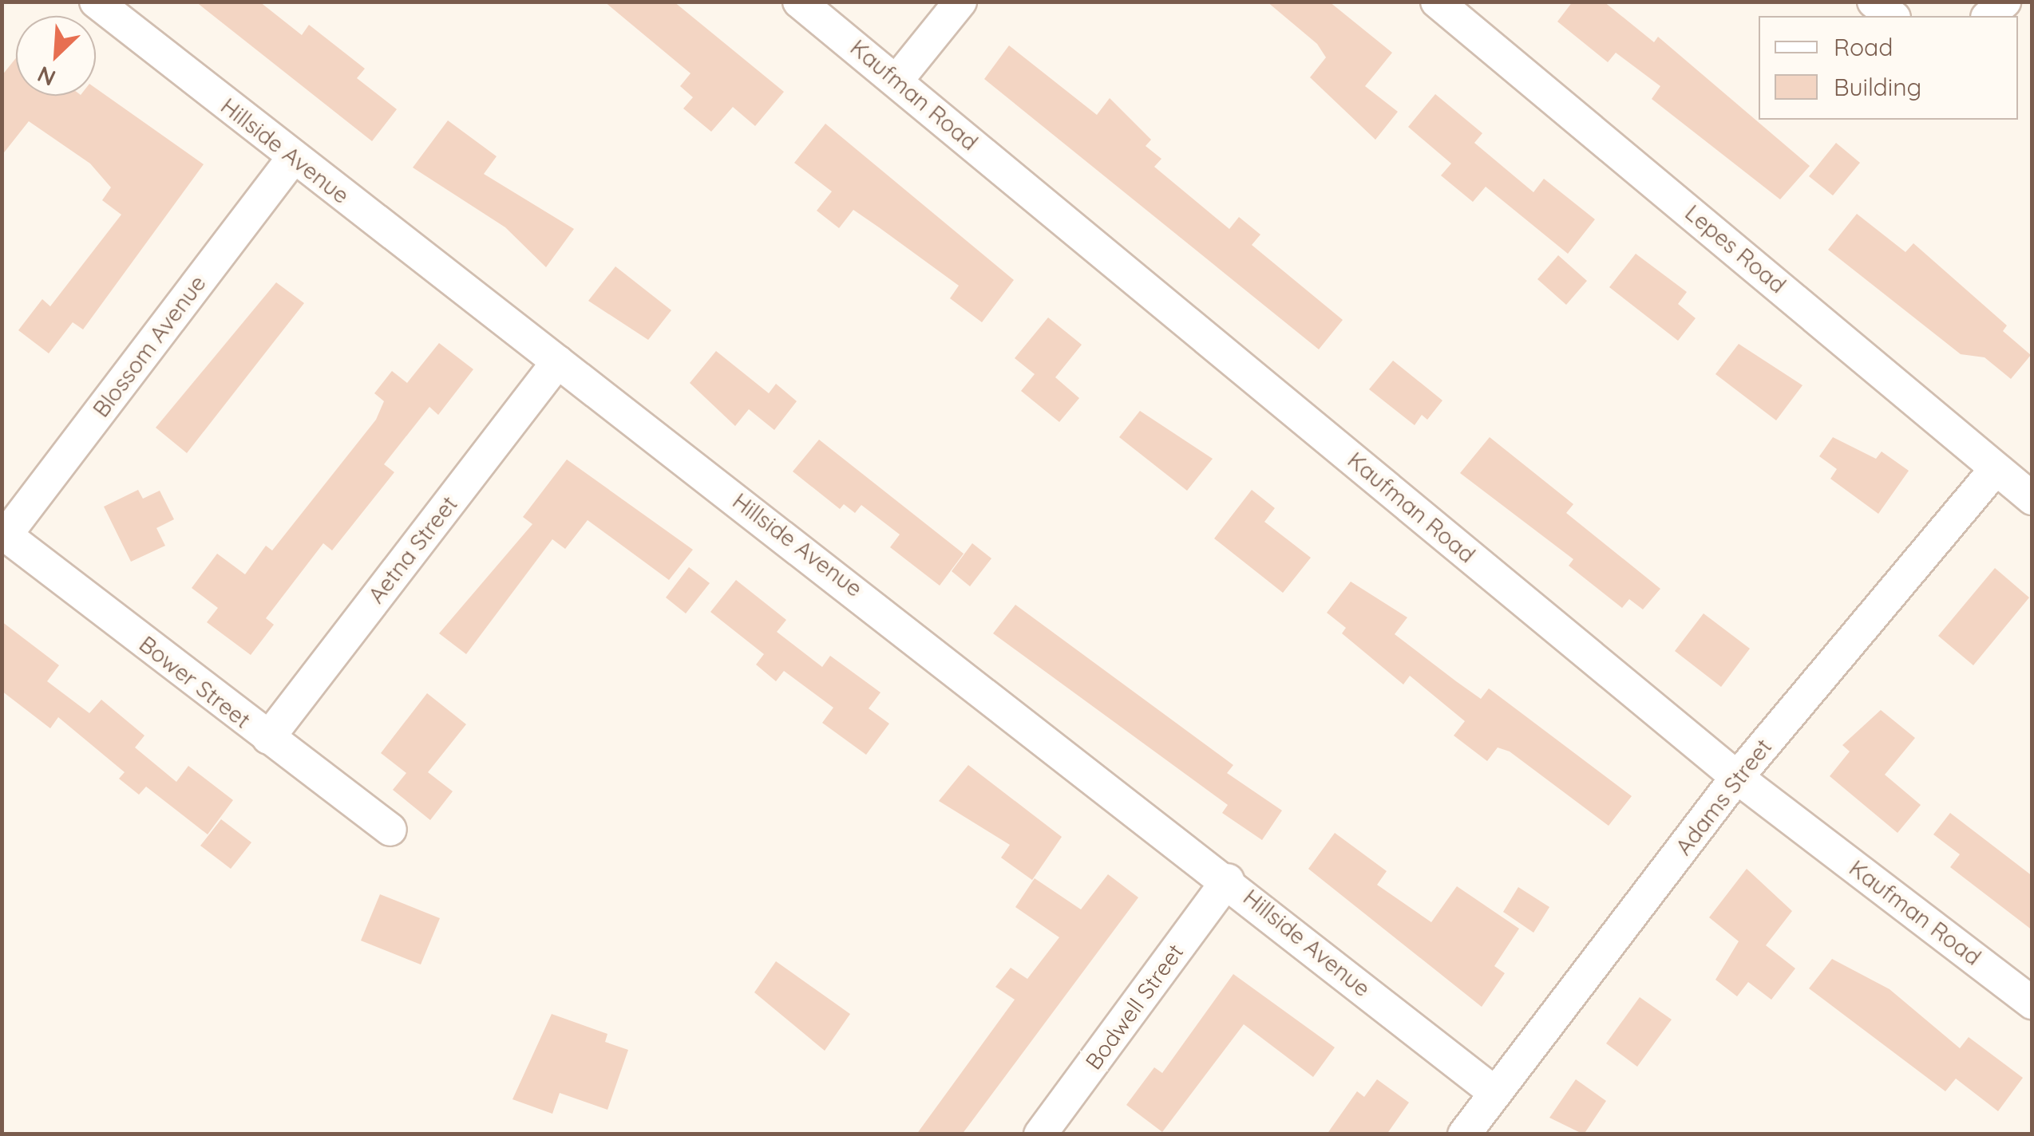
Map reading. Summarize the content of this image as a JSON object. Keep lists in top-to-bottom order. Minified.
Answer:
{"streets":{"street":["Kaufman Road","Hillside Avenue","Lepes Road","Blossom Avenue","Aetna Street","Bower Street","Adams Street","Bodwell Street"]},"crossings":[["Kaufman Road","Adams Street"],["Hillside Avenue","Blossom Avenue"],["Hillside Avenue","Aetna Street"],["Hillside Avenue","Adams Street"],["Hillside Avenue","Bodwell Street"],["Lepes Road","Adams Street"],["Blossom Avenue","Bower Street"],["Aetna Street","Bower Street"]],"legend":["Road","Building"],"north":"bottom left"}
